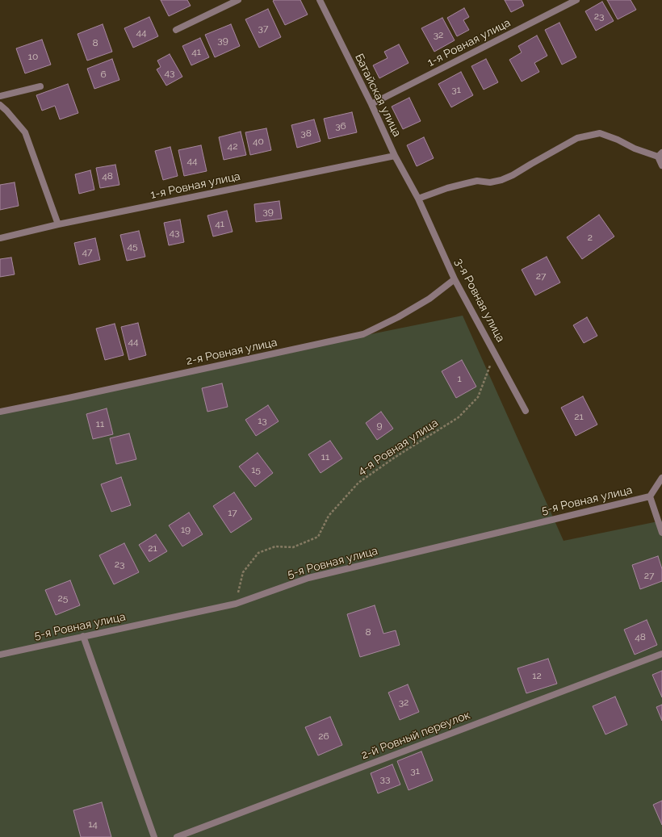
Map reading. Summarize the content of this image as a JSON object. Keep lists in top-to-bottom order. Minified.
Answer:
{"streets":{"street":["1-я Ровная улица","Батайская улица","3-я Ровная улица","2-я Ровная улица","5-я Ровная улица","2-й Ровный переулок"],"path":["4-я Ровная улица"]},"crossings":[["1-я Ровная улица","Батайская улица"],["Батайская улица","3-я Ровная улица"],["3-я Ровная улица","2-я Ровная улица"],["3-я Ровная улица","4-я Ровная улица"],["4-я Ровная улица","5-я Ровная улица"]],"house_numbers":["23","37","44","32","39","8","41","10","43","6","31","36","38","40","42","44","48","39","41","43","2","45","47","27","44","1","21","13","11","9","11","15","17","19","21","23","27","25","8","48","12","32","26","31","33","14"]}
